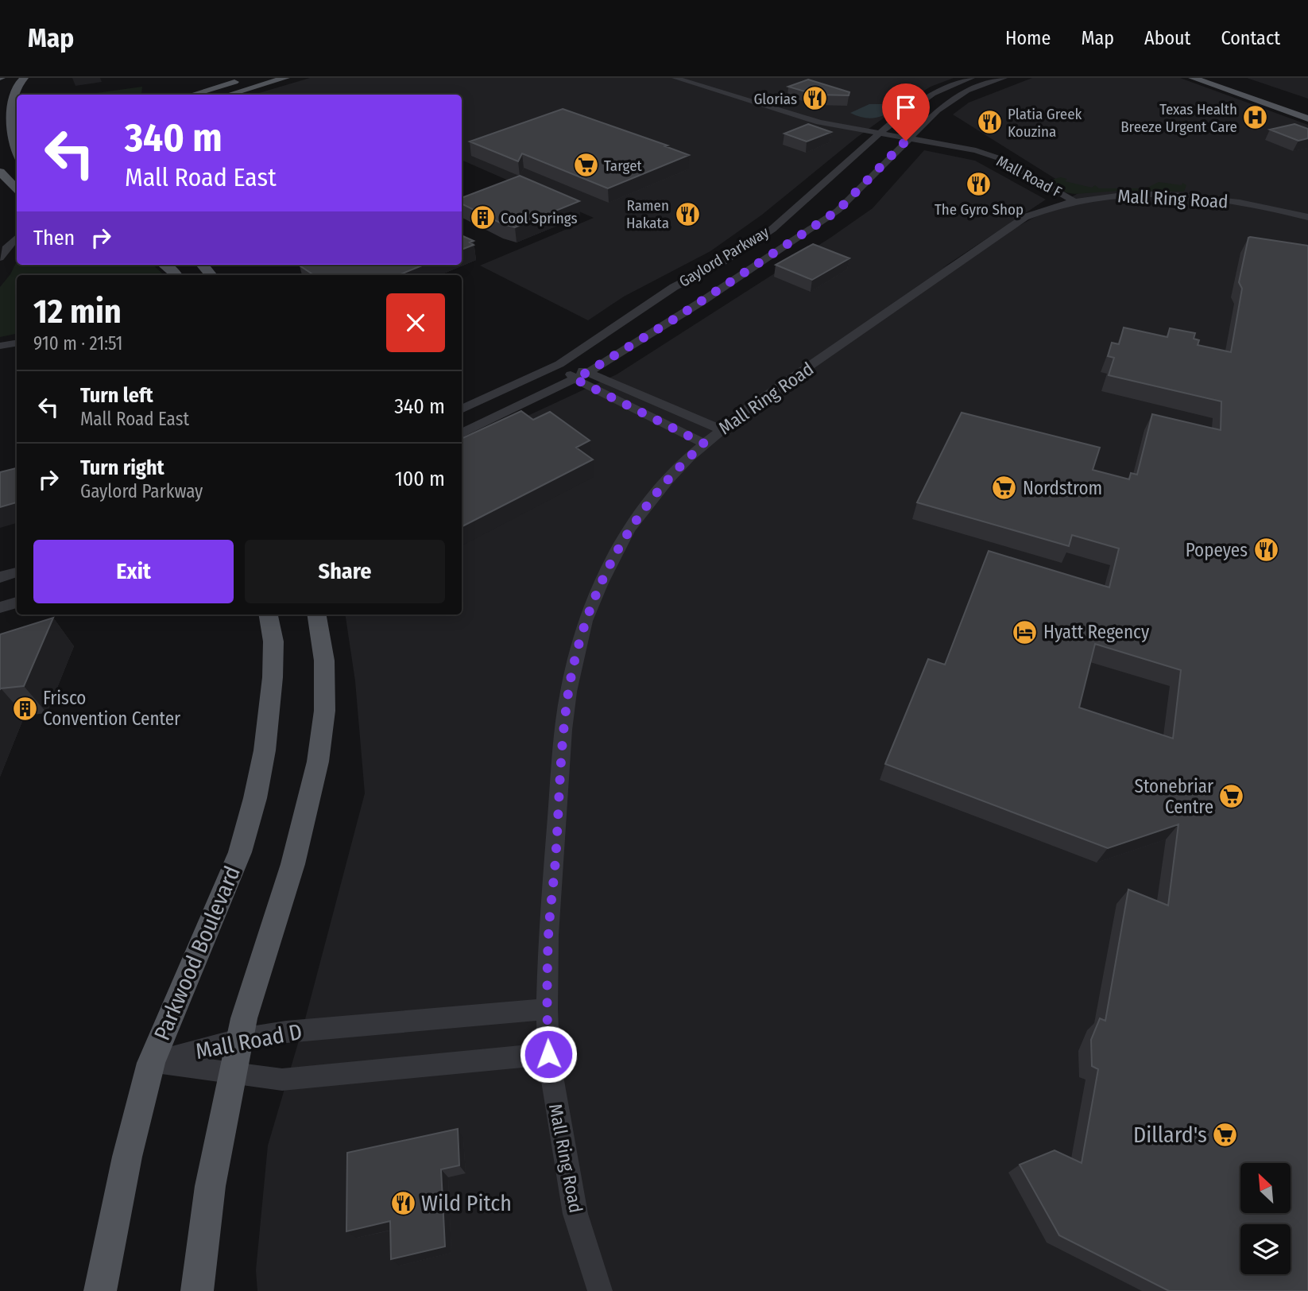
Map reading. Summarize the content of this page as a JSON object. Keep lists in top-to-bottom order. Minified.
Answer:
{"streets":{"main road":["Parkwood Boulevard"],"street":["Mall Road F","Mall Ring Road","Gaylord Parkway","Mall Road D"]},"crossings":[["Mall Road F","Mall Ring Road"],["Mall Road F","Gaylord Parkway"],["Mall Ring Road","Mall Road D"],["Parkwood Boulevard","Mall Road D"]],"places":{"restaurant":["Glorias","Platia Greek Kouzina","The Gyro Shop","Ramen Hakata","Popeyes","Wild Pitch"],"hospital":["Texas Health Breeze Urgent Care"],"supermarket":["Target","Nordstrom","Stonebriar Centre","Dillard's"],"building":["Cool Springs","Frisco Convention Center"],"hotel":["Hyatt Regency"]},"north":"top left","page":{"header":"Map","nav":["Home","Map","About","Contact"],"turn":["340 m","Mall Road East"],"then":"Then","heading":["12 min","910 m · 21:51"],"list":[{"name":"Turn left","note":"Mall Road East","value":"340 m"},{"name":"Turn right","note":"Gaylord Parkway","value":"100 m"}],"buttons":["Exit","Share"]}}
